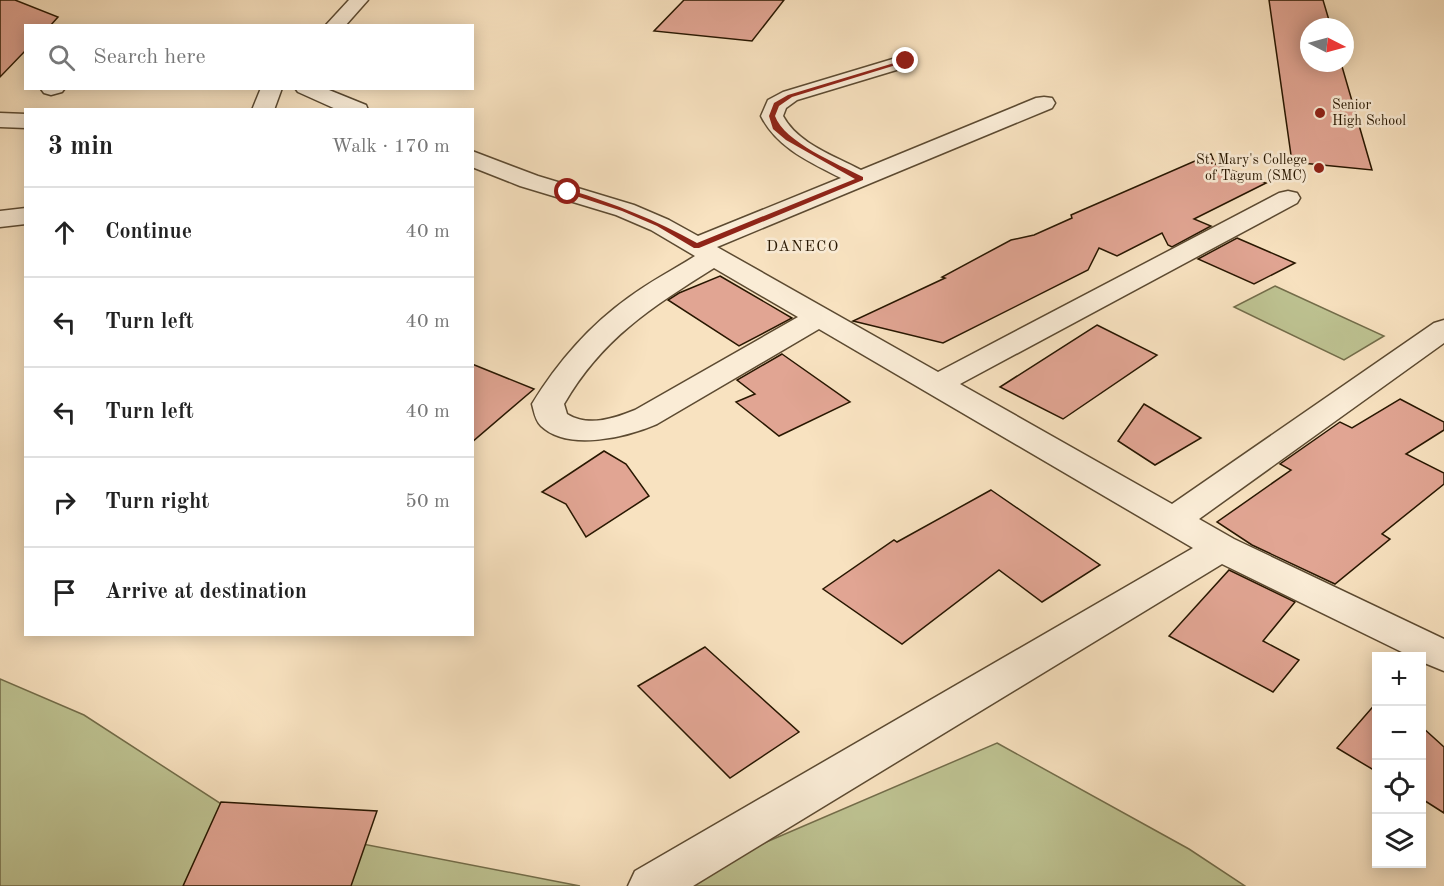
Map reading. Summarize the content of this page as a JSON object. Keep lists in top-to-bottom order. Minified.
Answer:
{"districts":["DANECO"],"places":["Senior High School","St. Mary's College of Tagum (SMC)"],"north":"right","page":{"search":"Search here","heading":["3 min","Walk · 170 m"],"list":[["Continue","40 m"],["Turn left","40 m"],["Turn left","40 m"],["Turn right","50 m"],"Arrive at destination"],"map_buttons":["+","−"]}}
